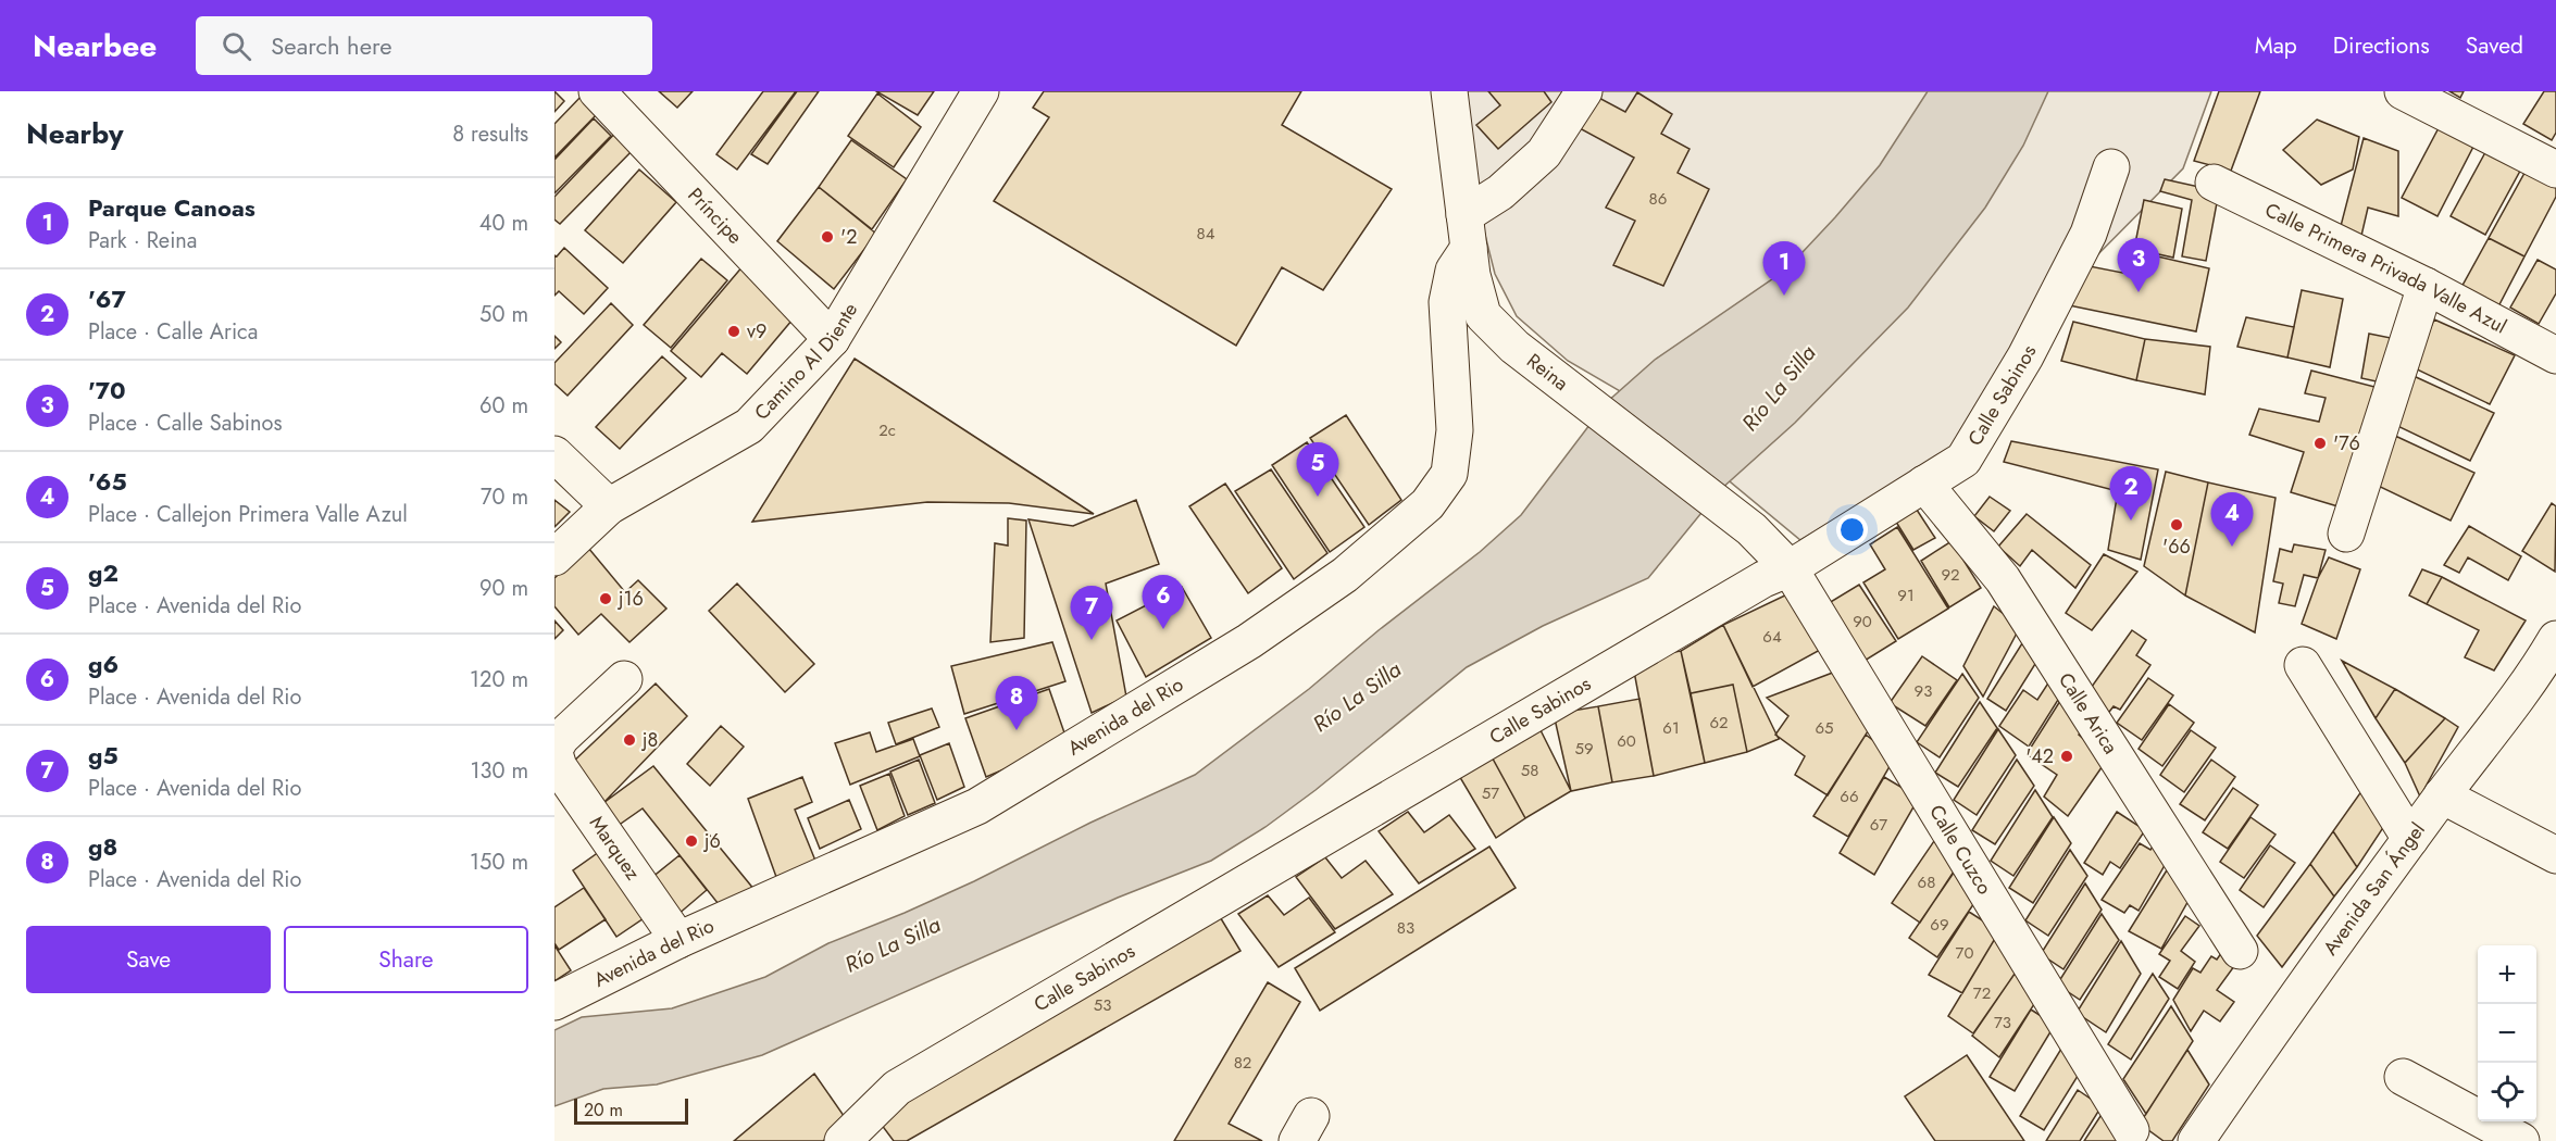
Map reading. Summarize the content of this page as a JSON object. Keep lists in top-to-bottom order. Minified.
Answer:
{"streets":{"street":["Príncipe","Calle Primera Privada Valle Azul","Camino Al Diente","Reina","Calle Sabinos","Calle Arica","Avenida del Rio","Marquez","Calle Cuzco","Avenida San Ángel"]},"crossings":[["Príncipe","Camino Al Diente"],["Reina","Calle Sabinos"],["Reina","Avenida del Rio"],["Reina","Calle Cuzco"],["Calle Sabinos","Calle Arica"],["Calle Sabinos","Calle Cuzco"],["Avenida del Rio","Marquez"]],"water":["Río La Silla"],"places":["'2","v9","'76","'66","j16","j8","'42","j6"],"house_numbers":["86","84","2c","92","91","90","64","93","62","61","65","60","59","58","57","66","67","68","69","83","70","72","53","73","82"],"scale_bar":"20 m","page":{"header":"Nearbee","search":"Search here","nav":["Map","Directions","Saved"],"heading":["Nearby","8 results"],"list":[{"mark":"1","name":"Parque Canoas","note":"Park · Reina","value":"40 m"},{"mark":"2","name":"'67","note":"Place · Calle Arica","value":"50 m"},{"mark":"3","name":"'70","note":"Place · Calle Sabinos","value":"60 m"},{"mark":"4","name":"'65","note":"Place · Callejon Primera Valle Azul","value":"70 m"},{"mark":"5","name":"g2","note":"Place · Avenida del Rio","value":"90 m"},{"mark":"6","name":"g6","note":"Place · Avenida del Rio","value":"120 m"},{"mark":"7","name":"g5","note":"Place · Avenida del Rio","value":"130 m"},{"mark":"8","name":"g8","note":"Place · Avenida del Rio","value":"150 m"}],"pins":["3","1","5","2","4","6","7","8"],"buttons":["Save","Share"],"map_buttons":["+","−"],"scale":"20 m"}}
